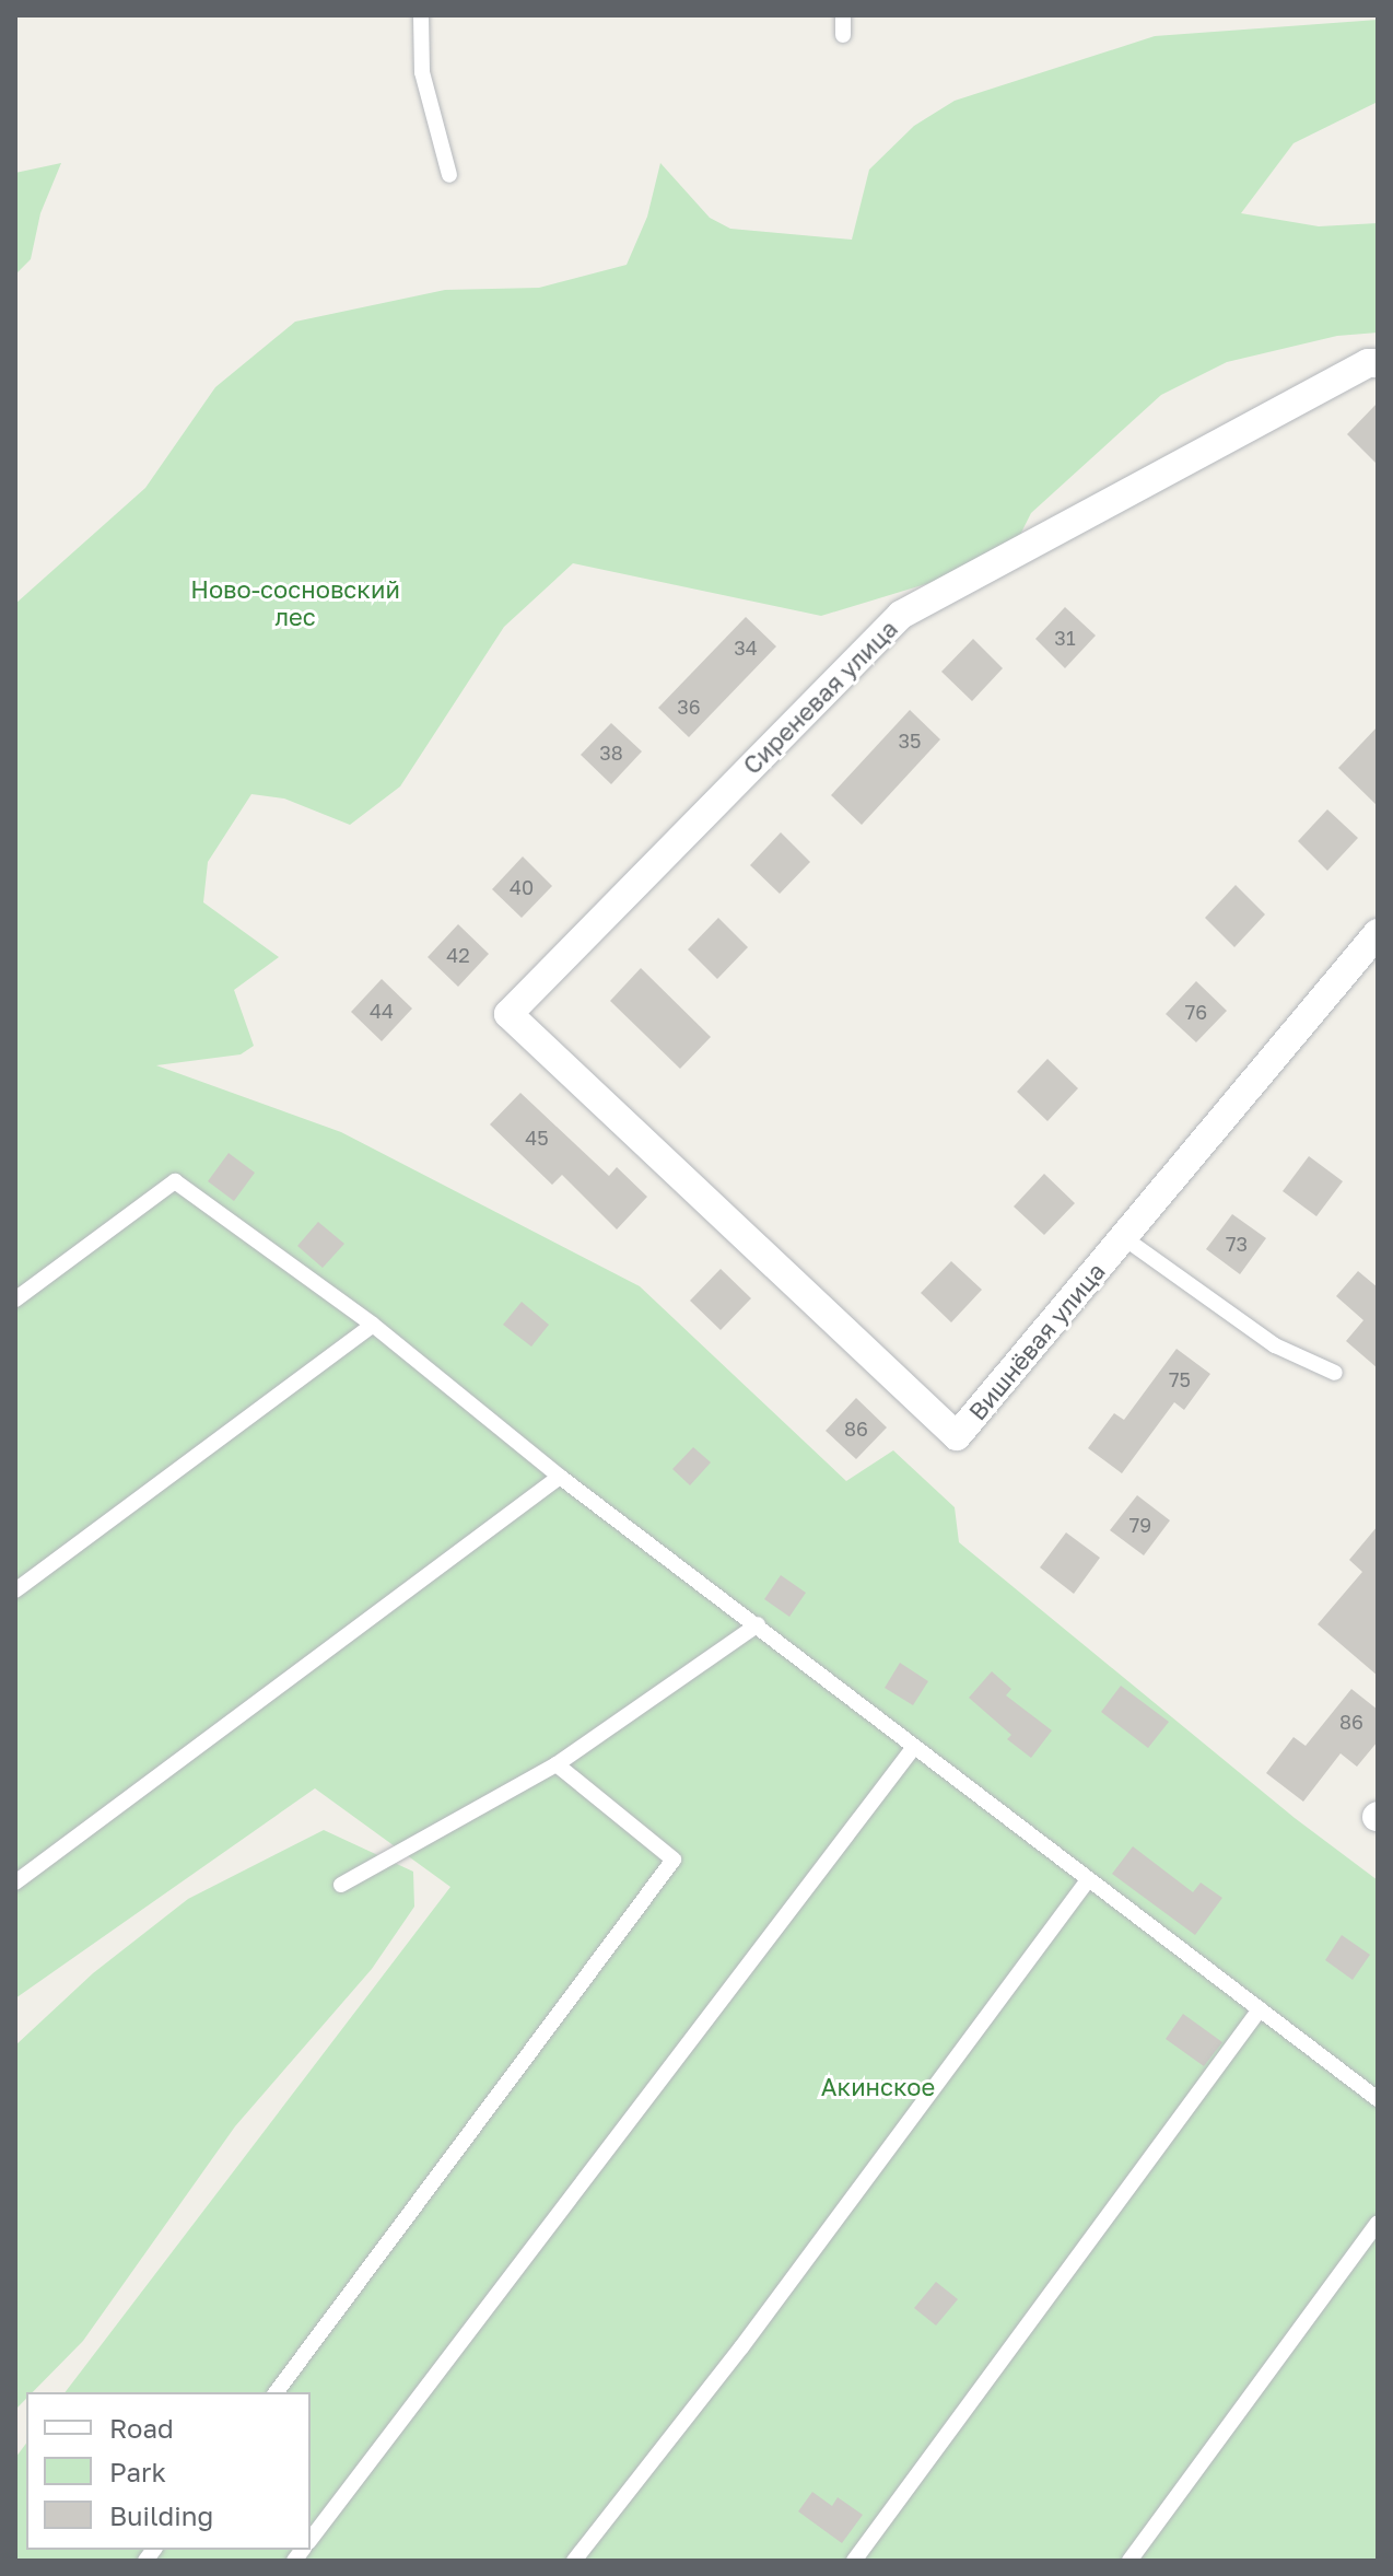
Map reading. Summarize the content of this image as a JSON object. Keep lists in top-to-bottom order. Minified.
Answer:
{"streets":{"street":["Сиреневая улица","Вишнёвая улица"]},"crossings":[["Сиреневая улица","Вишнёвая улица"]],"parks":["Ново-сосновский лес","Акинское"],"house_numbers":["31","34","36","35","38","40","42","44","76","45","73","75","86","79","86"],"legend":["Road","Park","Building"]}
